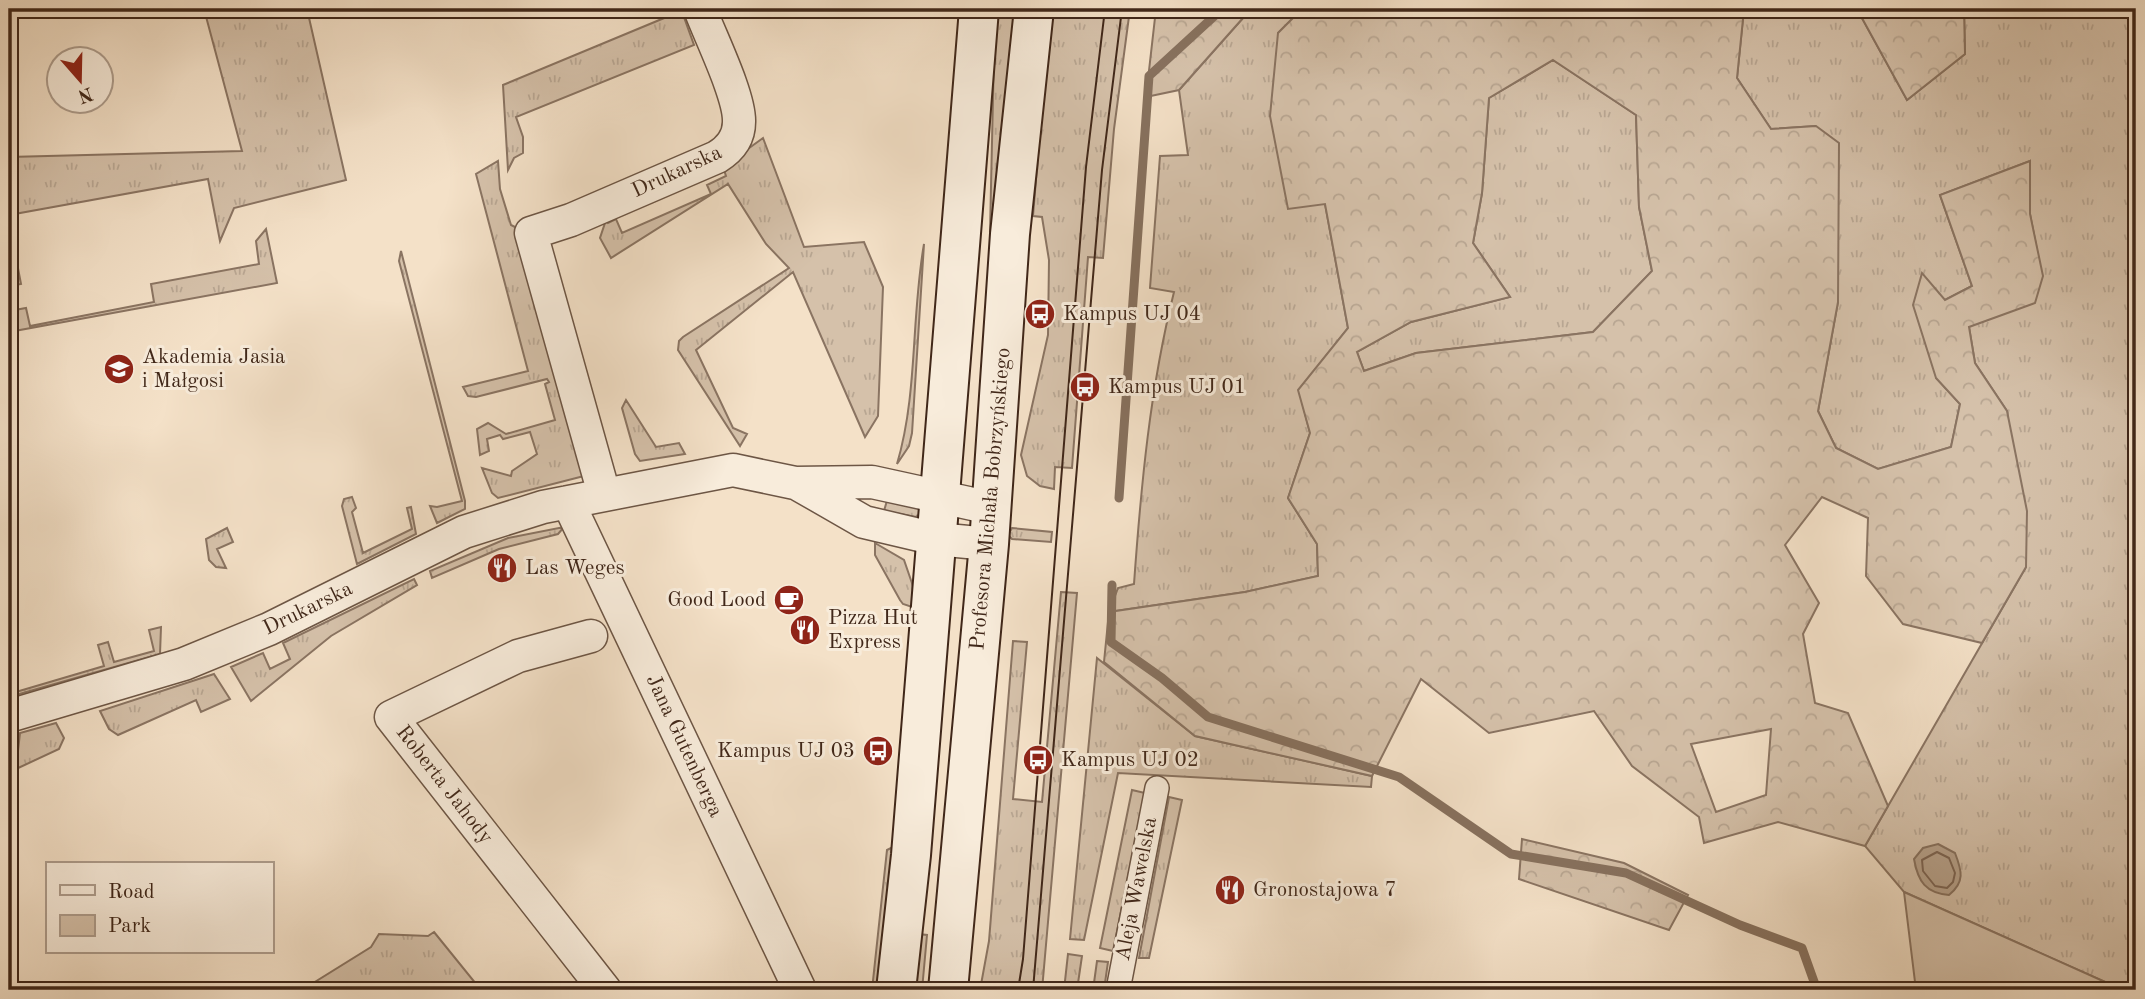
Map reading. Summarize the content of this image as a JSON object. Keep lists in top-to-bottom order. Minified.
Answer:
{"streets":{"main road":["Profesora Michała Bobrzyńskiego"],"street":["Drukarska","Jana Gutenberga","Roberta Jahody","Aleja Wawelska"]},"crossings":[["Drukarska","Profesora Michała Bobrzyńskiego"],["Drukarska","Jana Gutenberga"]],"places":{"bus stop":["Kampus UJ 04","Kampus UJ 01","Kampus UJ 03","Kampus UJ 02"],"school or university":["Akademia Jasia i Małgosi"],"restaurant":["Las Weges","Pizza Hut Express","Gronostajowa 7"],"cafe":["Good Lood"]},"legend":["Road","Park"],"north":"bottom"}
